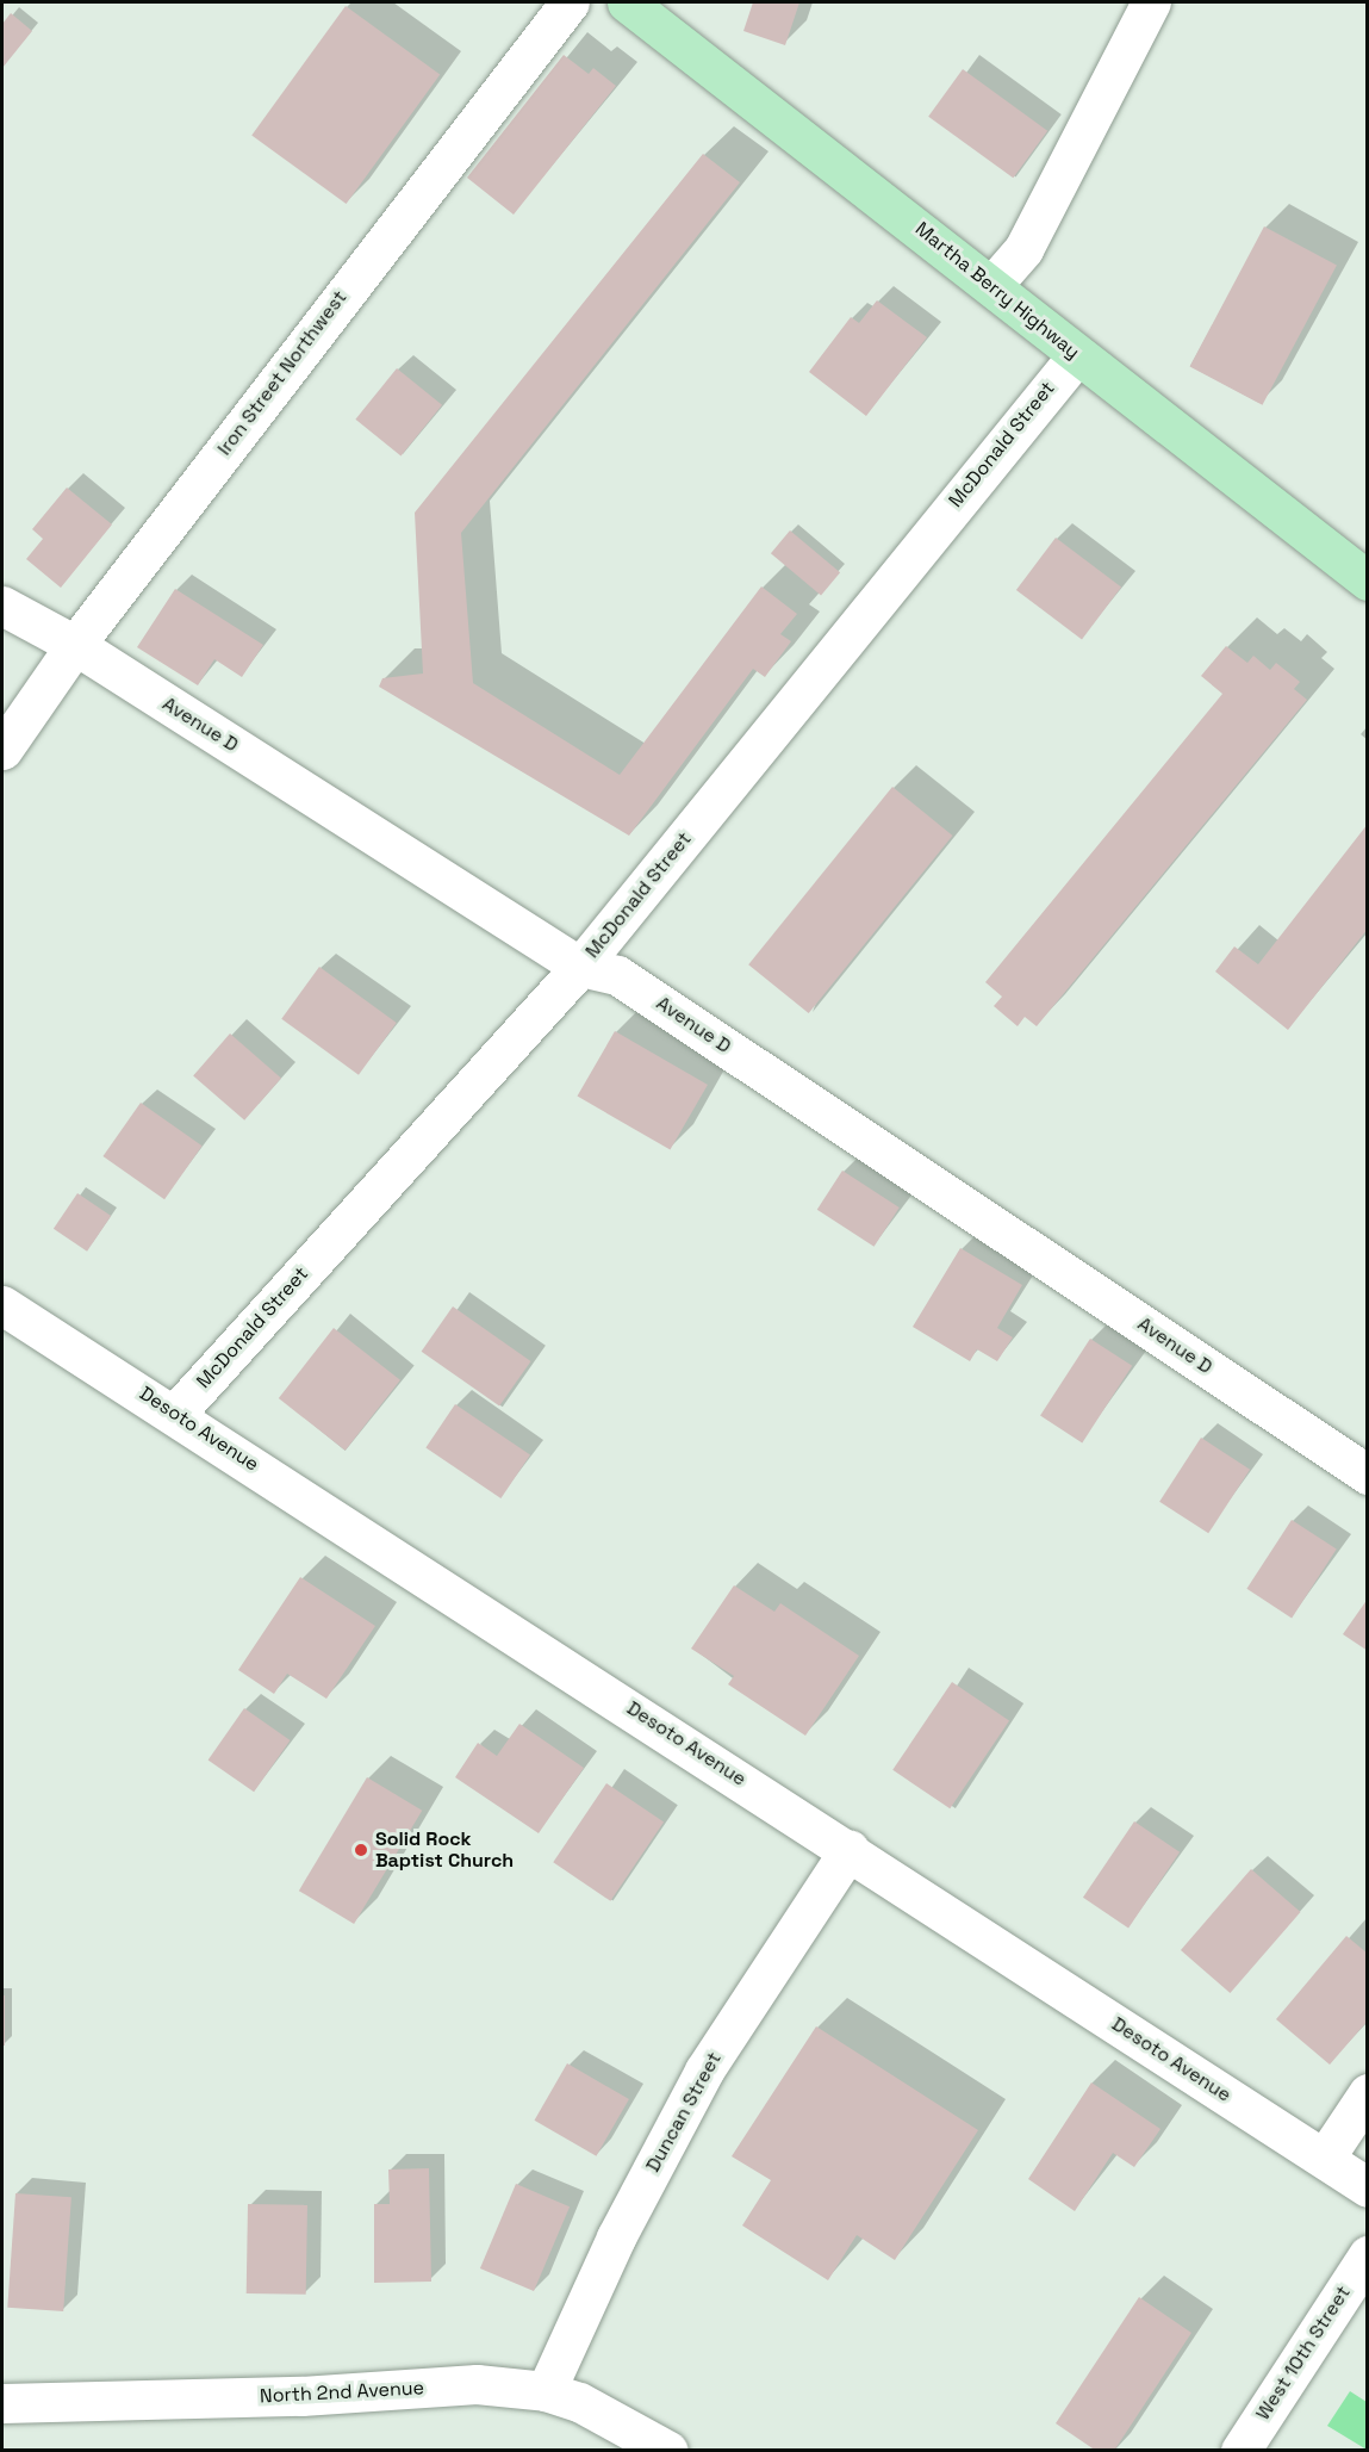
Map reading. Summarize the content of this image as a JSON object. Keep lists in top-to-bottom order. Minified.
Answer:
{"streets":{"main road":["Martha Berry Highway"],"street":["Iron Street Northwest","McDonald Street","Avenue D","Desoto Avenue","Duncan Street","West 10th Street","North 2nd Avenue"]},"crossings":[["Martha Berry Highway","McDonald Street"],["Iron Street Northwest","Avenue D"],["McDonald Street","Avenue D"],["McDonald Street","Desoto Avenue"],["Desoto Avenue","Duncan Street"],["Duncan Street","North 2nd Avenue"]],"places":["Solid Rock Baptist Church"]}
